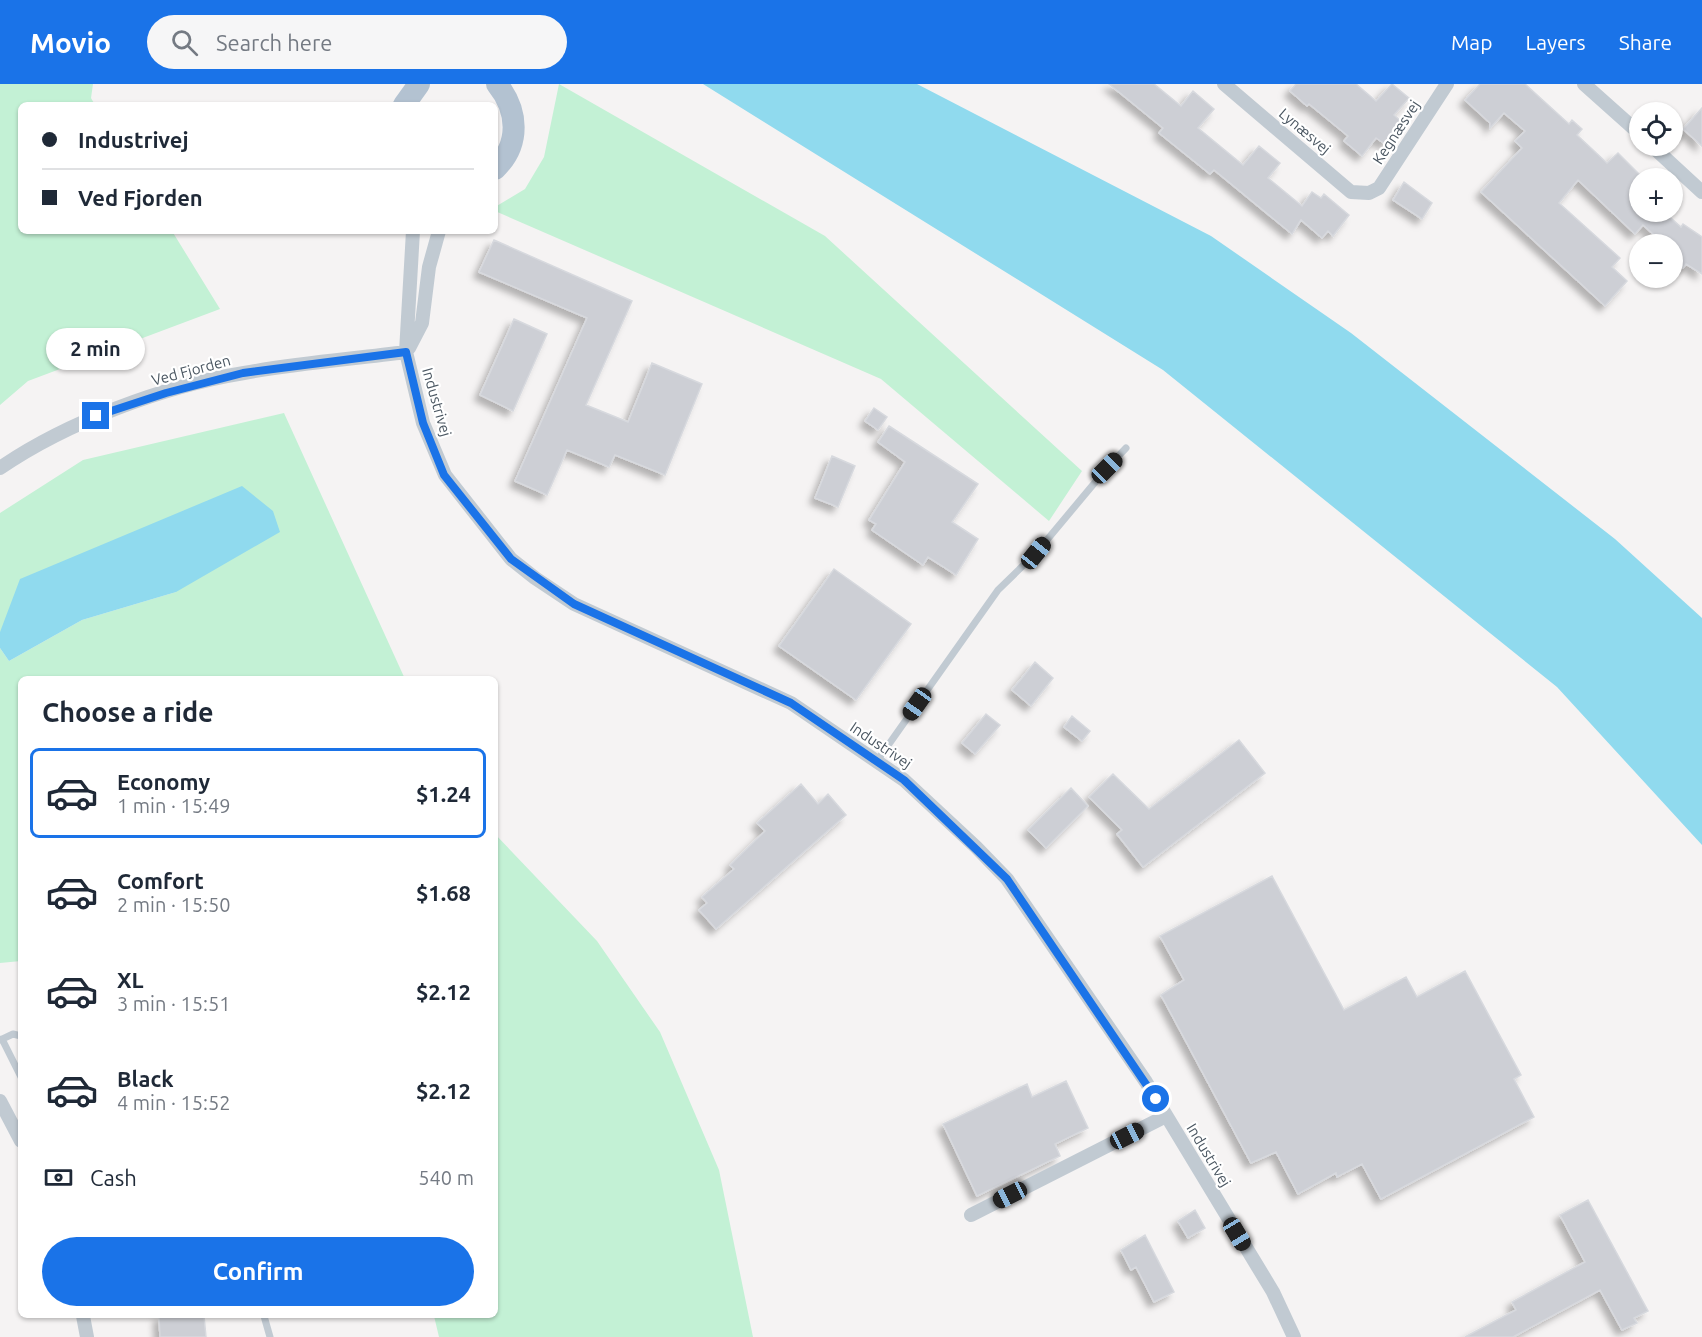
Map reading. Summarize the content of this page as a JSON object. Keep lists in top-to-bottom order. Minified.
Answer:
{"streets":{"street":["Lynæsvej","Kegnæsvej","Ved Fjorden","Industrivej"]},"crossings":[["Lynæsvej","Kegnæsvej"],["Ved Fjorden","Industrivej"]],"page":{"header":"Movio","search":"Search here","nav":["Map","Layers","Share"],"map_buttons":["+","−"],"banner":["Industrivej","Ved Fjorden"],"bubble":"2 min","heading":"Choose a ride","list":[{"name":"Economy","note":"1 min · 15:49","value":"$1.24"},{"name":"Comfort","note":"2 min · 15:50","value":"$1.68"},{"name":"XL","note":"3 min · 15:51","value":"$2.12"},{"name":"Black","note":"4 min · 15:52","value":"$2.12"}],"pay":["Cash","540 m"],"buttons":"Confirm"}}
